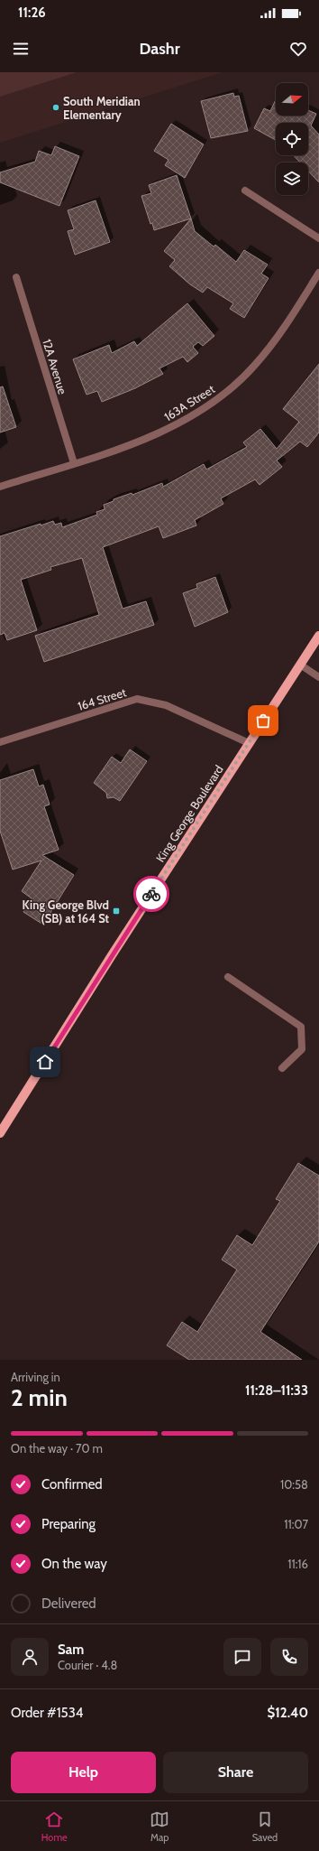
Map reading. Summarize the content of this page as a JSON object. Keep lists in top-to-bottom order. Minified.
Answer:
{"streets":{"main road":["King George Boulevard"],"street":["12A Avenue","163A Street","164 Street"]},"crossings":[["12A Avenue","163A Street"],["164 Street","King George Boulevard"]],"places":{"other":["South Meridian Elementary"],"transit":["King George Blvd (SB) at 164 St"]},"north":"right","page":{"status":"11:26","header":"Dashr","heading":["2 min","Arriving in","11:28–11:33"],"panel":["Sam","Courier · 4.8","Order #1534","$12.40"],"bar":"On the way · 70 m","list":[["Confirmed","10:58"],["Preparing","11:07"],["On the way","11:16"],"Delivered"],"buttons":["Help","Share"],"tabs":["Home","Map","Saved"]}}
